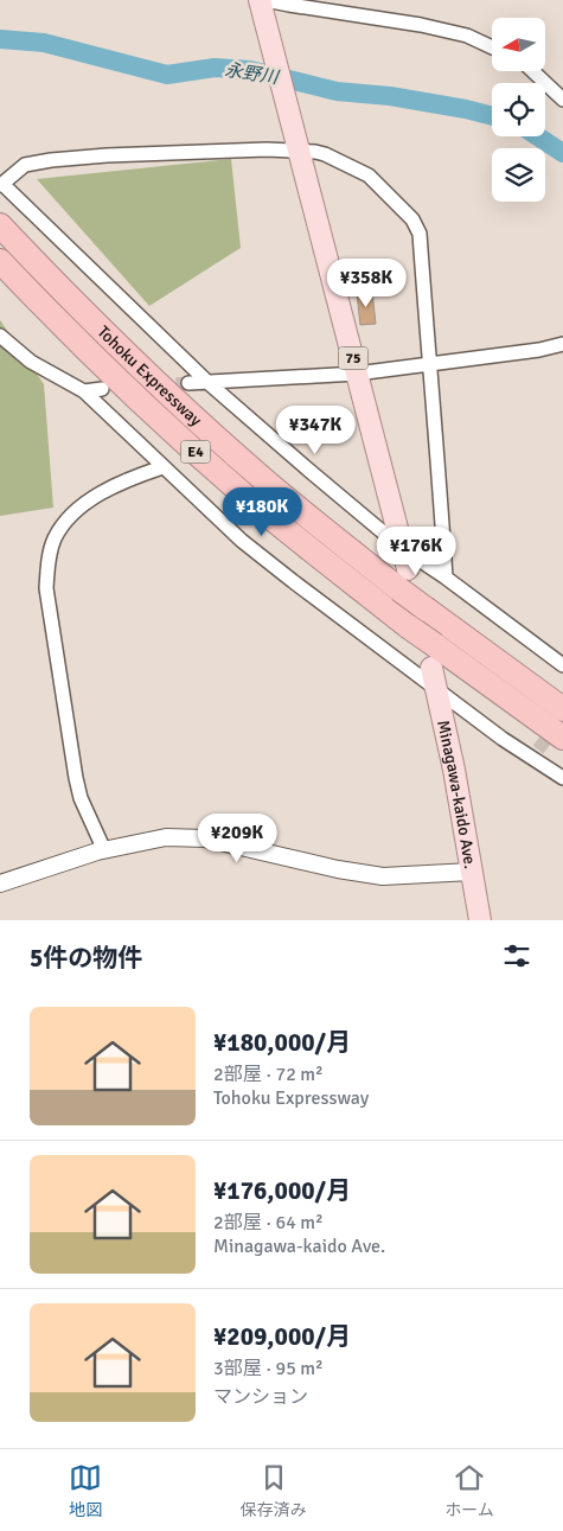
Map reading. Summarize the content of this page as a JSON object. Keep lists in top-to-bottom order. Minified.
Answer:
{"streets":{"highway":["Tohoku Expressway","E4"],"main road":["75","Minagawa-kaido Ave."]},"crossings":[["75","Tohoku Expressway"],["Tohoku Expressway","Minagawa-kaido Ave."]],"water":["永野川"],"north":"left","page":{"price":["¥358K","¥347K","¥180K","¥176K","¥209K"],"heading":"5件の物件","list":[{"name":"¥180,000/月","note":"2部屋 · 72 m² · Tohoku Expressway"},{"name":"¥176,000/月","note":"2部屋 · 64 m² · Minagawa-kaido Ave."},{"name":"¥209,000/月","note":"3部屋 · 95 m² · マンション"}],"tabs":["地図","保存済み","ホーム"]}}
